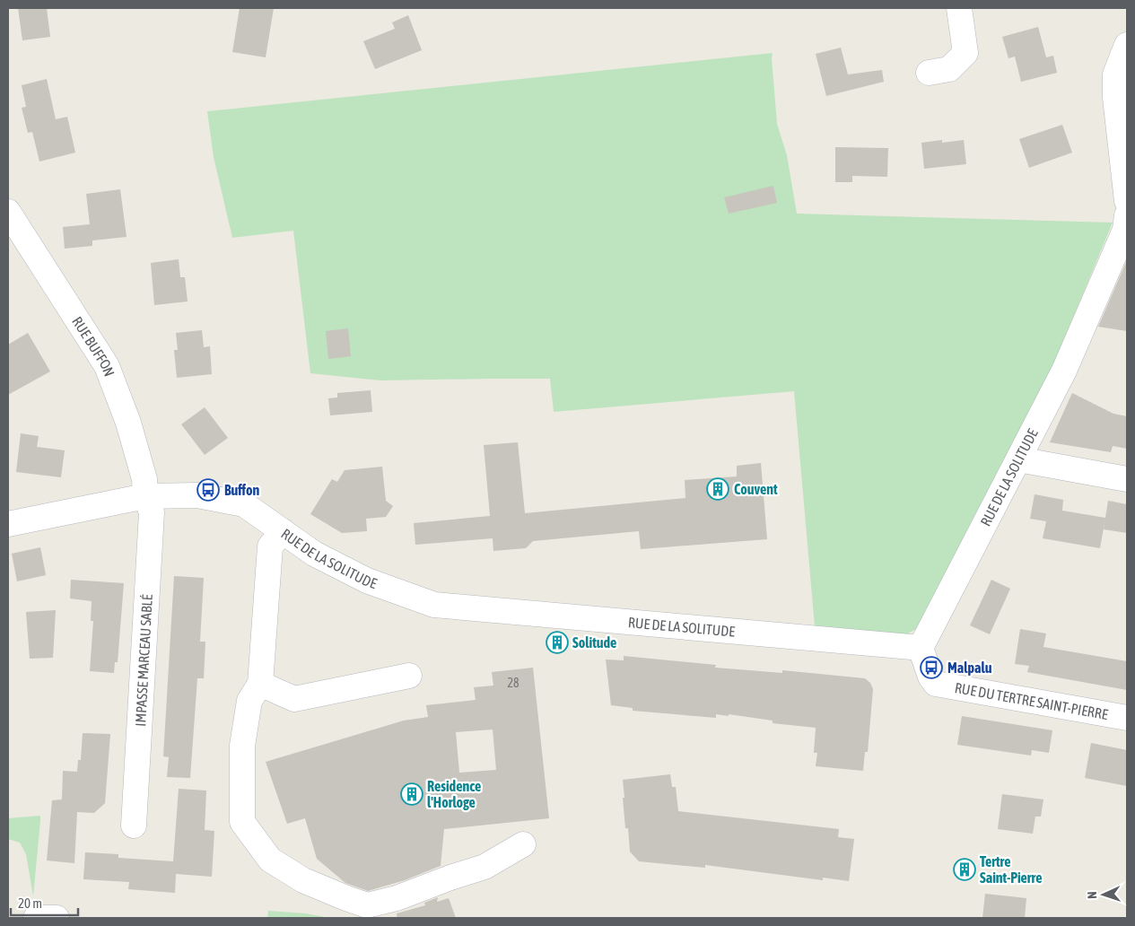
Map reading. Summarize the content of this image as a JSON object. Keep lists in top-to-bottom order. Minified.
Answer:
{"streets":{"street":["RUE BUFFON","RUE DE LA SOLITUDE","IMPASSE MARCEAU SABLÉ","RUE DU TERTRE SAINT-PIERRE"]},"crossings":[["RUE BUFFON","RUE DE LA SOLITUDE"],["RUE BUFFON","IMPASSE MARCEAU SABLÉ"],["RUE DE LA SOLITUDE","IMPASSE MARCEAU SABLÉ"],["RUE DE LA SOLITUDE","RUE DU TERTRE SAINT-PIERRE"]],"places":{"building":["Couvent","Solitude","Residence l'Horloge","Tertre Saint-Pierre"],"bus stop":["Buffon","Malpalu"]},"house_numbers":["28"],"scale_bar":"20 m","north":"left"}
